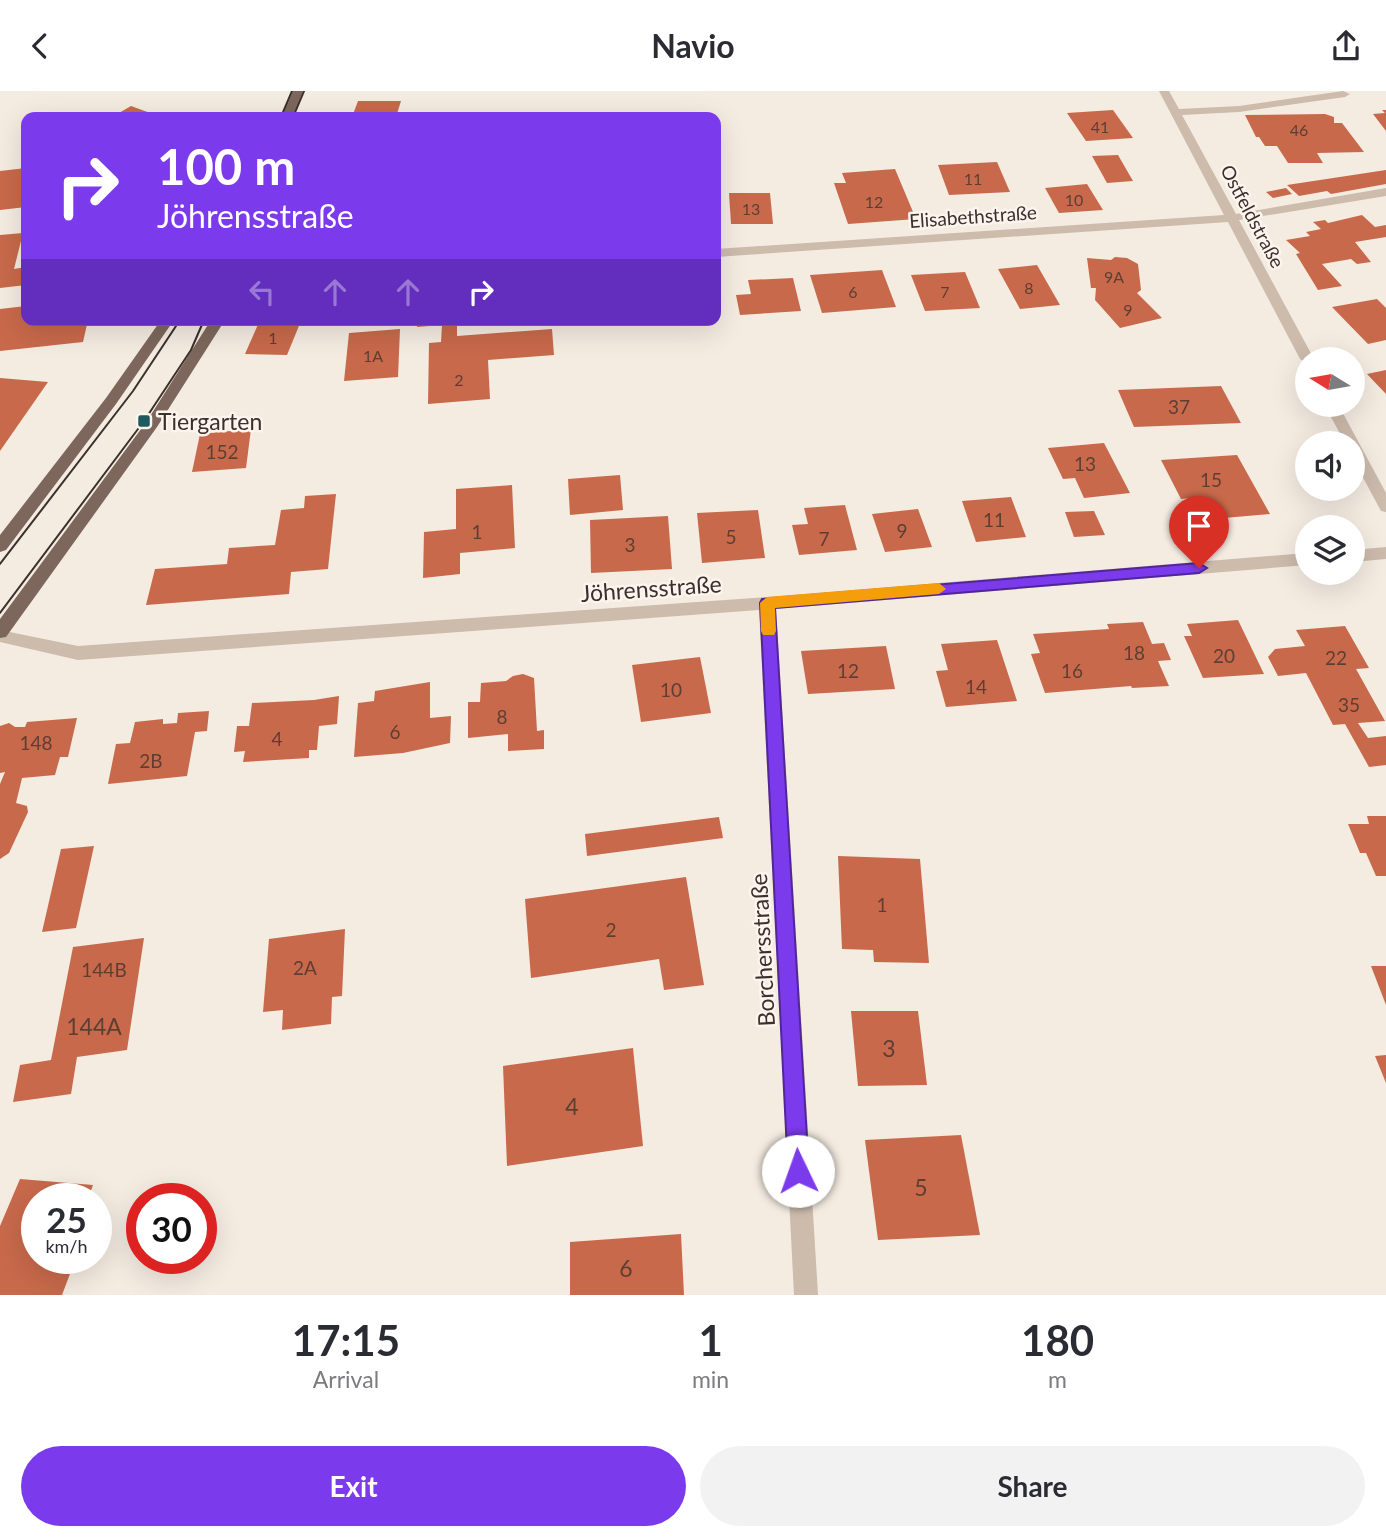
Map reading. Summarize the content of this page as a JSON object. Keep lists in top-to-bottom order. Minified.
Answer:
{"streets":{"street":["Elisabethstraße","Ostfeldstraße","Jöhrensstraße","Borchersstraße"]},"crossings":[["Elisabethstraße","Ostfeldstraße"],["Jöhrensstraße","Borchersstraße"]],"places":{"transit":["Tiergarten"]},"house_numbers":["41","46","11","10","12","13","9A","8","6","7","9","1","1A","2","37","152","13","15","11","9","1","5","7","3","18","20","22","12","16","14","10","35","8","6","4","148","2B","1","2","2A","144B","144A","3","4","5","6"],"north":"left","page":{"header":"Navio","turn":["100 m","Jöhrensstraße"],"speed":"25 km/h","limit":"30","eta":["17:15","Arrival","1","min","180","m"],"buttons":["Exit","Share"]}}
